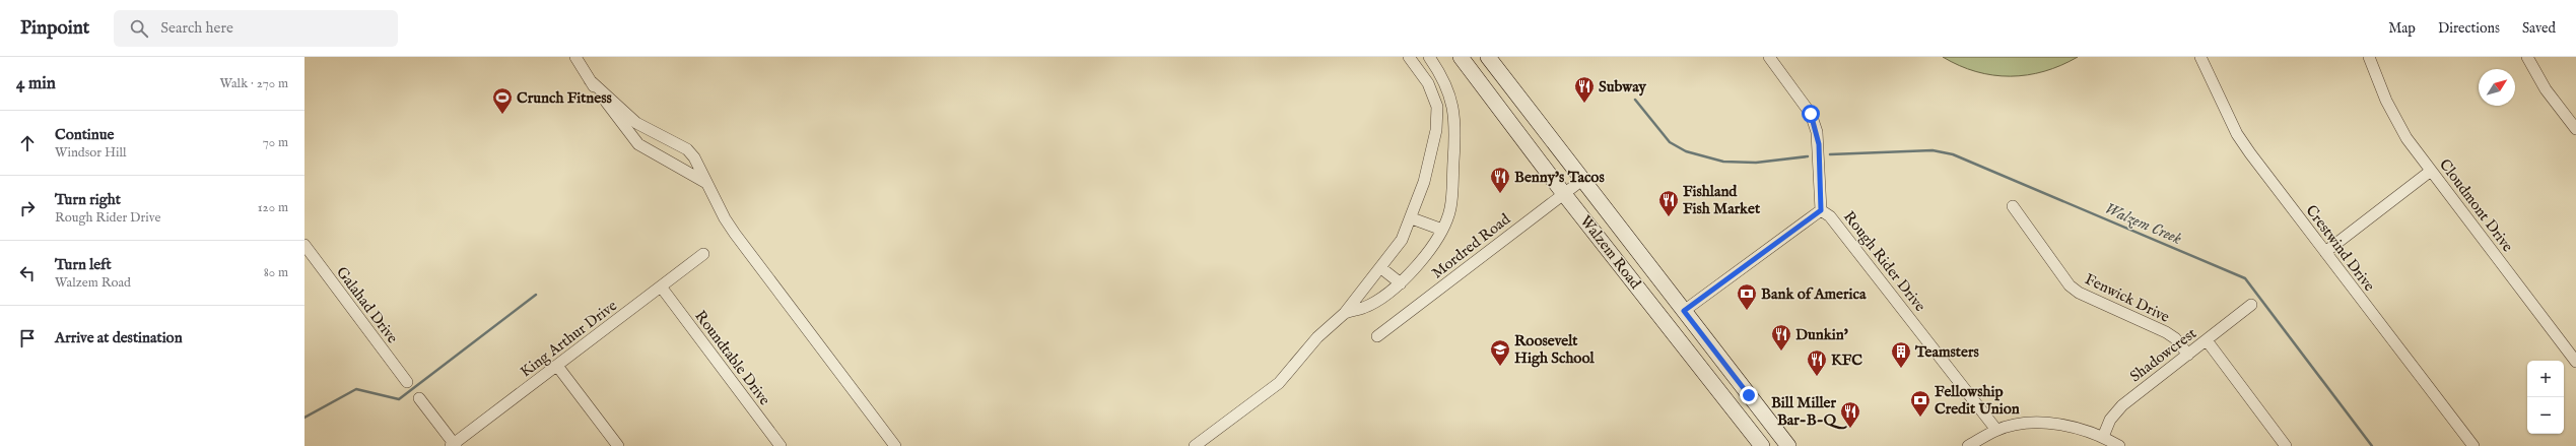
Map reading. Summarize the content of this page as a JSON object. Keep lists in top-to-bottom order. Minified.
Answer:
{"streets":{"main road":["Walzem Road"],"street":["Cloudmont Drive","Mordred Road","Crestwind Drive","Rough Rider Drive","Fenwick Drive","Galahad Drive","King Arthur Drive","Shadowcrest","Roundtable Drive"]},"crossings":[["Mordred Road","Walzem Road"],["Walzem Road","Rough Rider Drive"],["Fenwick Drive","Shadowcrest"],["King Arthur Drive","Roundtable Drive"]],"water":["Walzem Creek"],"places":{"restaurant":["Subway","Benny's Tacos","Fishland Fish Market","Dunkin'","KFC","Bill Miller Bar-B-Q"],"sports":["Crunch Fitness"],"bank":["Bank of America","Fellowship Credit Union"],"school or university":["Roosevelt High School"],"building":["Teamsters"]},"north":"top right","page":{"header":"Pinpoint","search":"Search here","nav":["Map","Directions","Saved"],"heading":["4 min","Walk · 270 m"],"list":[["Continue","Windsor Hill","70 m"],["Turn right","Rough Rider Drive","120 m"],["Turn left","Walzem Road","80 m"],"Arrive at destination"],"map_buttons":["+","−"]}}
